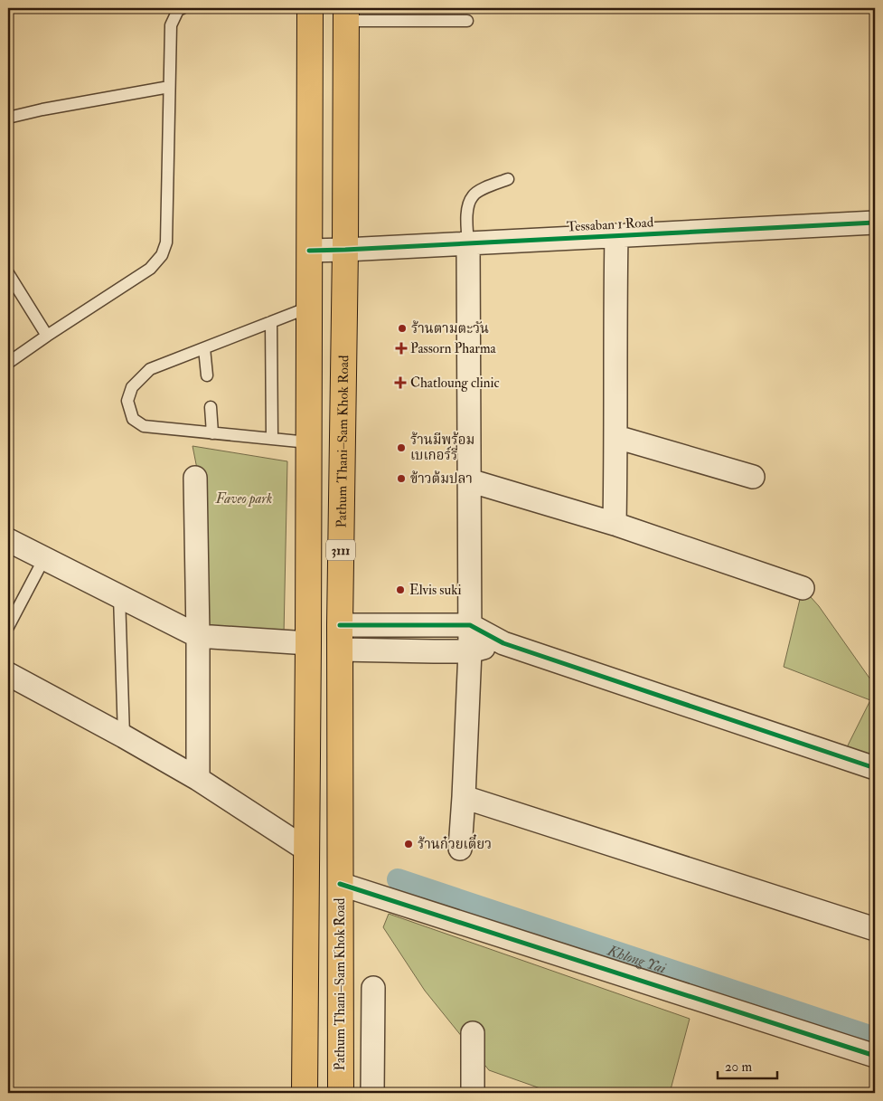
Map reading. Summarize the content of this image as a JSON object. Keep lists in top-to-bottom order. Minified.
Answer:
{"streets":{"main road":["Pathum Thani–Sam Khok Road","3111"],"street":["Tessaban 1 Road"]},"crossings":[["Tessaban 1 Road","Pathum Thani–Sam Khok Road"],["Tessaban 1 Road","3111"]],"water":["Khlong Yai"],"parks":["Faveo park"],"places":{"other":["ร้านตามตะวัน","ร้านมีพร้อม เบเกอร์รี่","ข้าวต้มปลา","Elvis suki","ร้านก๋วยเตี๋ยว"],"health":["Passorn Pharma","Chatloung clinic"]},"scale_bar":"20 m"}
